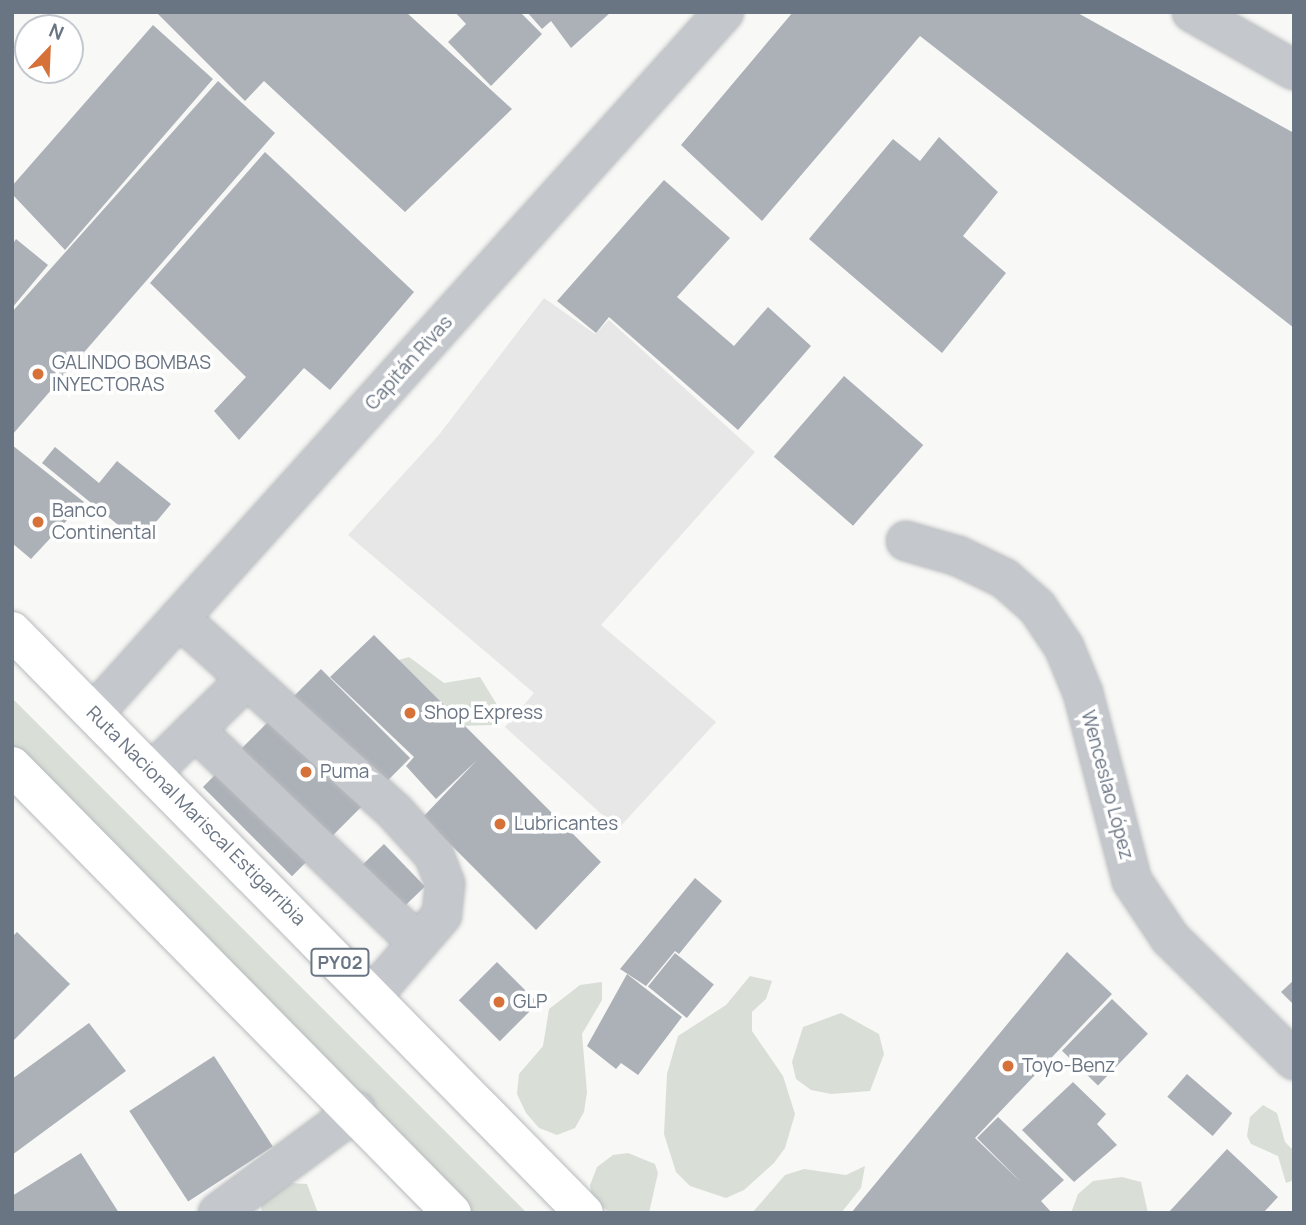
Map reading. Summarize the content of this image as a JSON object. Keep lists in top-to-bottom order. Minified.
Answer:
{"streets":{"highway":["Ruta Nacional Mariscal Estigarribia","PY02"],"street":["Capitán Rivas","Wenceslao López"]},"crossings":[["Capitán Rivas","Ruta Nacional Mariscal Estigarribia"]],"places":["GALINDO BOMBAS INYECTORAS","Banco Continental","Shop Express","Puma","Lubricantes","GLP","Toyo-Benz"],"north":"top right"}
